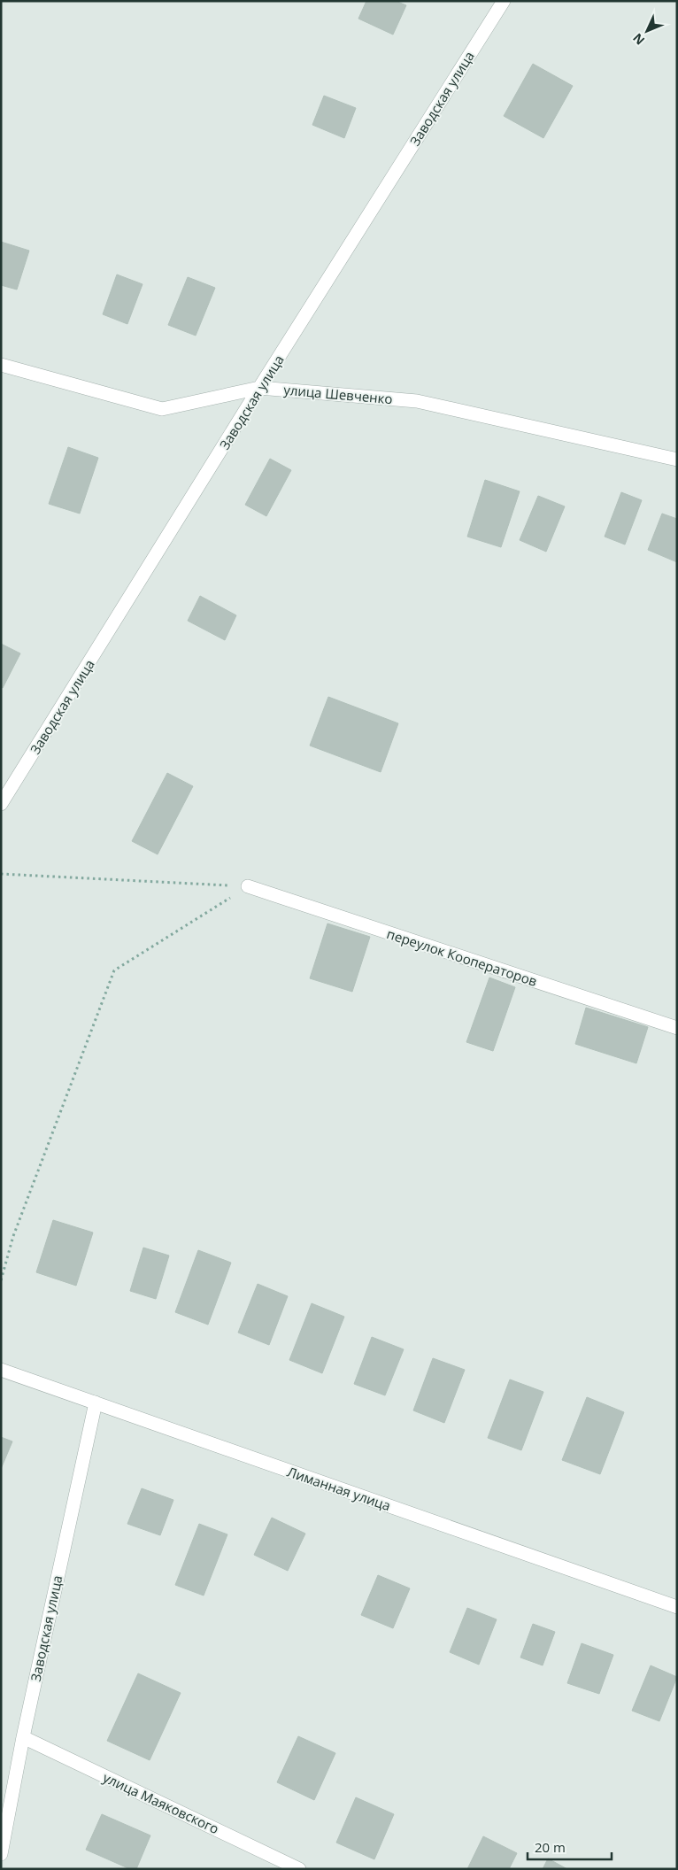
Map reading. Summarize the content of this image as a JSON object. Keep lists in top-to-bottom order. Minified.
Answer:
{"streets":{"street":["Заводская улица","улица Шевченко","переулок Кооператоров","Лиманная улица","улица Маяковского"]},"crossings":[["Заводская улица","улица Шевченко"],["Заводская улица","Лиманная улица"],["Заводская улица","улица Маяковского"]],"scale_bar":"20 m","north":"bottom left"}
